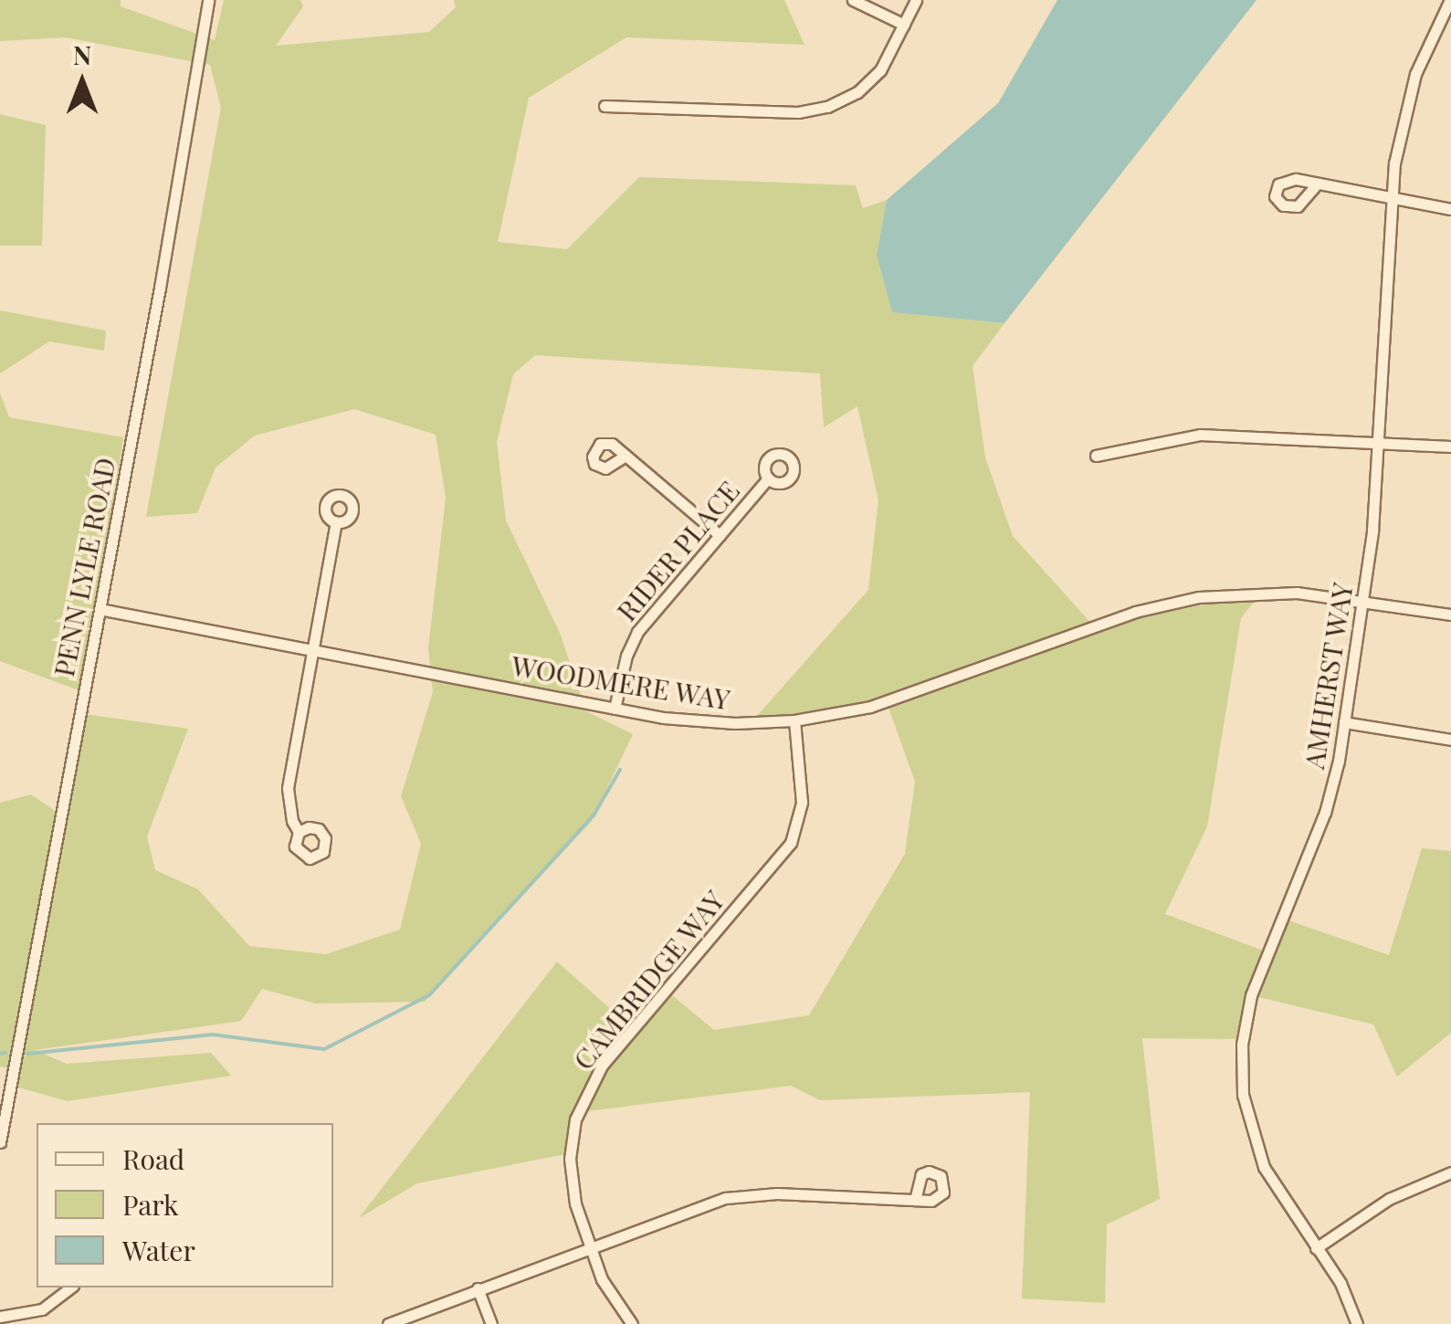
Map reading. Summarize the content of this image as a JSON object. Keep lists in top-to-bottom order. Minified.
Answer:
{"streets":{"street":["RIDER PLACE","PENN LYLE ROAD","AMHERST WAY","WOODMERE WAY","CAMBRIDGE WAY"]},"crossings":[["RIDER PLACE","WOODMERE WAY"],["PENN LYLE ROAD","WOODMERE WAY"],["AMHERST WAY","WOODMERE WAY"],["WOODMERE WAY","CAMBRIDGE WAY"]],"legend":["Road","Park","Water"],"north":"top"}
